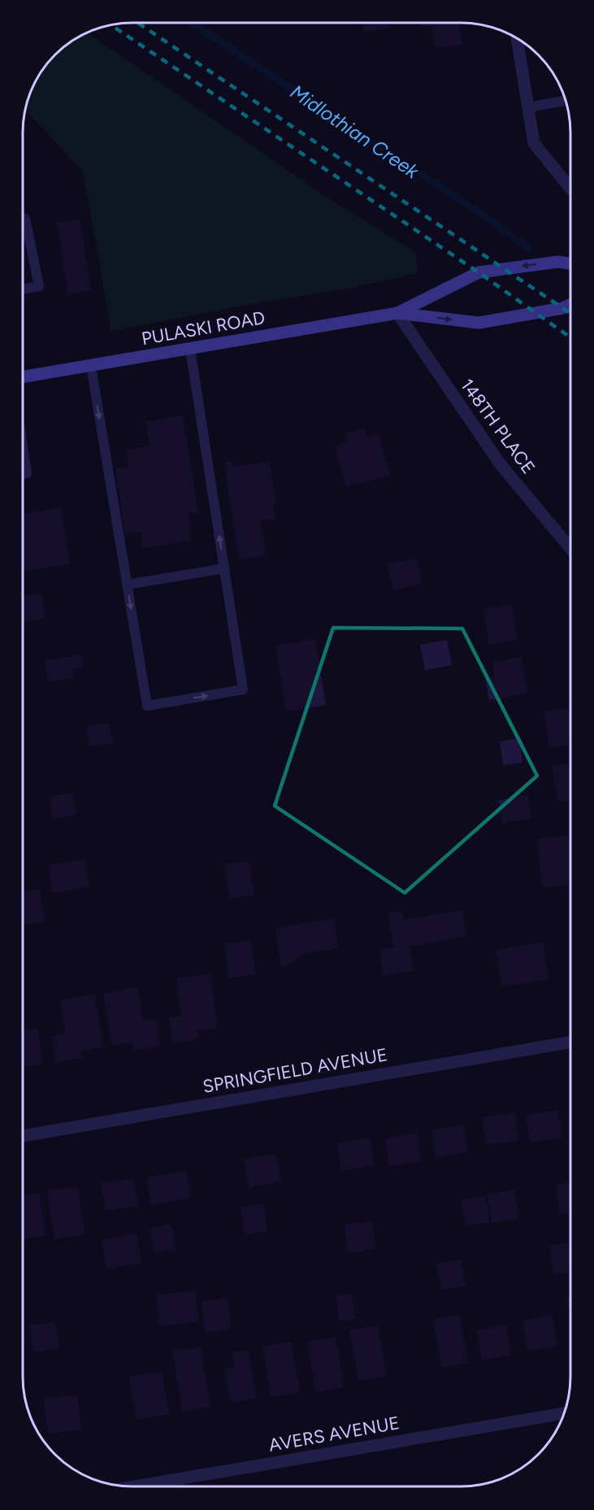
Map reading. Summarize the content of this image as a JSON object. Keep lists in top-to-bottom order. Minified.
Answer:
{"streets":{"main road":["PULASKI ROAD"],"street":["148TH PLACE","SPRINGFIELD AVENUE","AVERS AVENUE"]},"crossings":[["PULASKI ROAD","148TH PLACE"]],"water":["Midlothian Creek"]}
